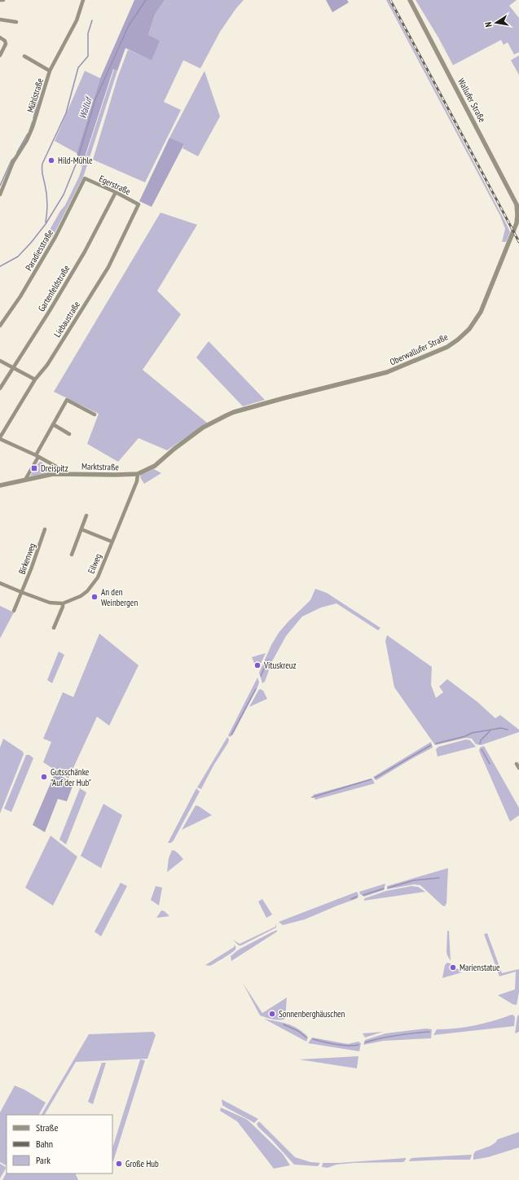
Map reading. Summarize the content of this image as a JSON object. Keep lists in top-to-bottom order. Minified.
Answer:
{"streets":{"street":["Mühlstraße","Wallufer Straße","Egerstraße","Paradiesstraße","Gartenfeldstraße","Liebaustraße","Oberwallufer Straße","Marktstraße","Birkenweg","Eilweg"]},"crossings":[["Wallufer Straße","Oberwallufer Straße"],["Egerstraße","Paradiesstraße"],["Egerstraße","Gartenfeldstraße"],["Egerstraße","Liebaustraße"],["Oberwallufer Straße","Marktstraße"],["Marktstraße","Eilweg"],["Birkenweg","Eilweg"]],"water":["Walluf"],"places":{"other":["Hild-Mühle","An den Weinbergen","Vituskreuz","Gutsschänke \"Auf der Hub\"","Marienstatue","Sonnenberghäuschen","Große Hub"],"transit":["Dreispitz"]},"legend":["Straße","Bahn","Park"],"north":"left"}
